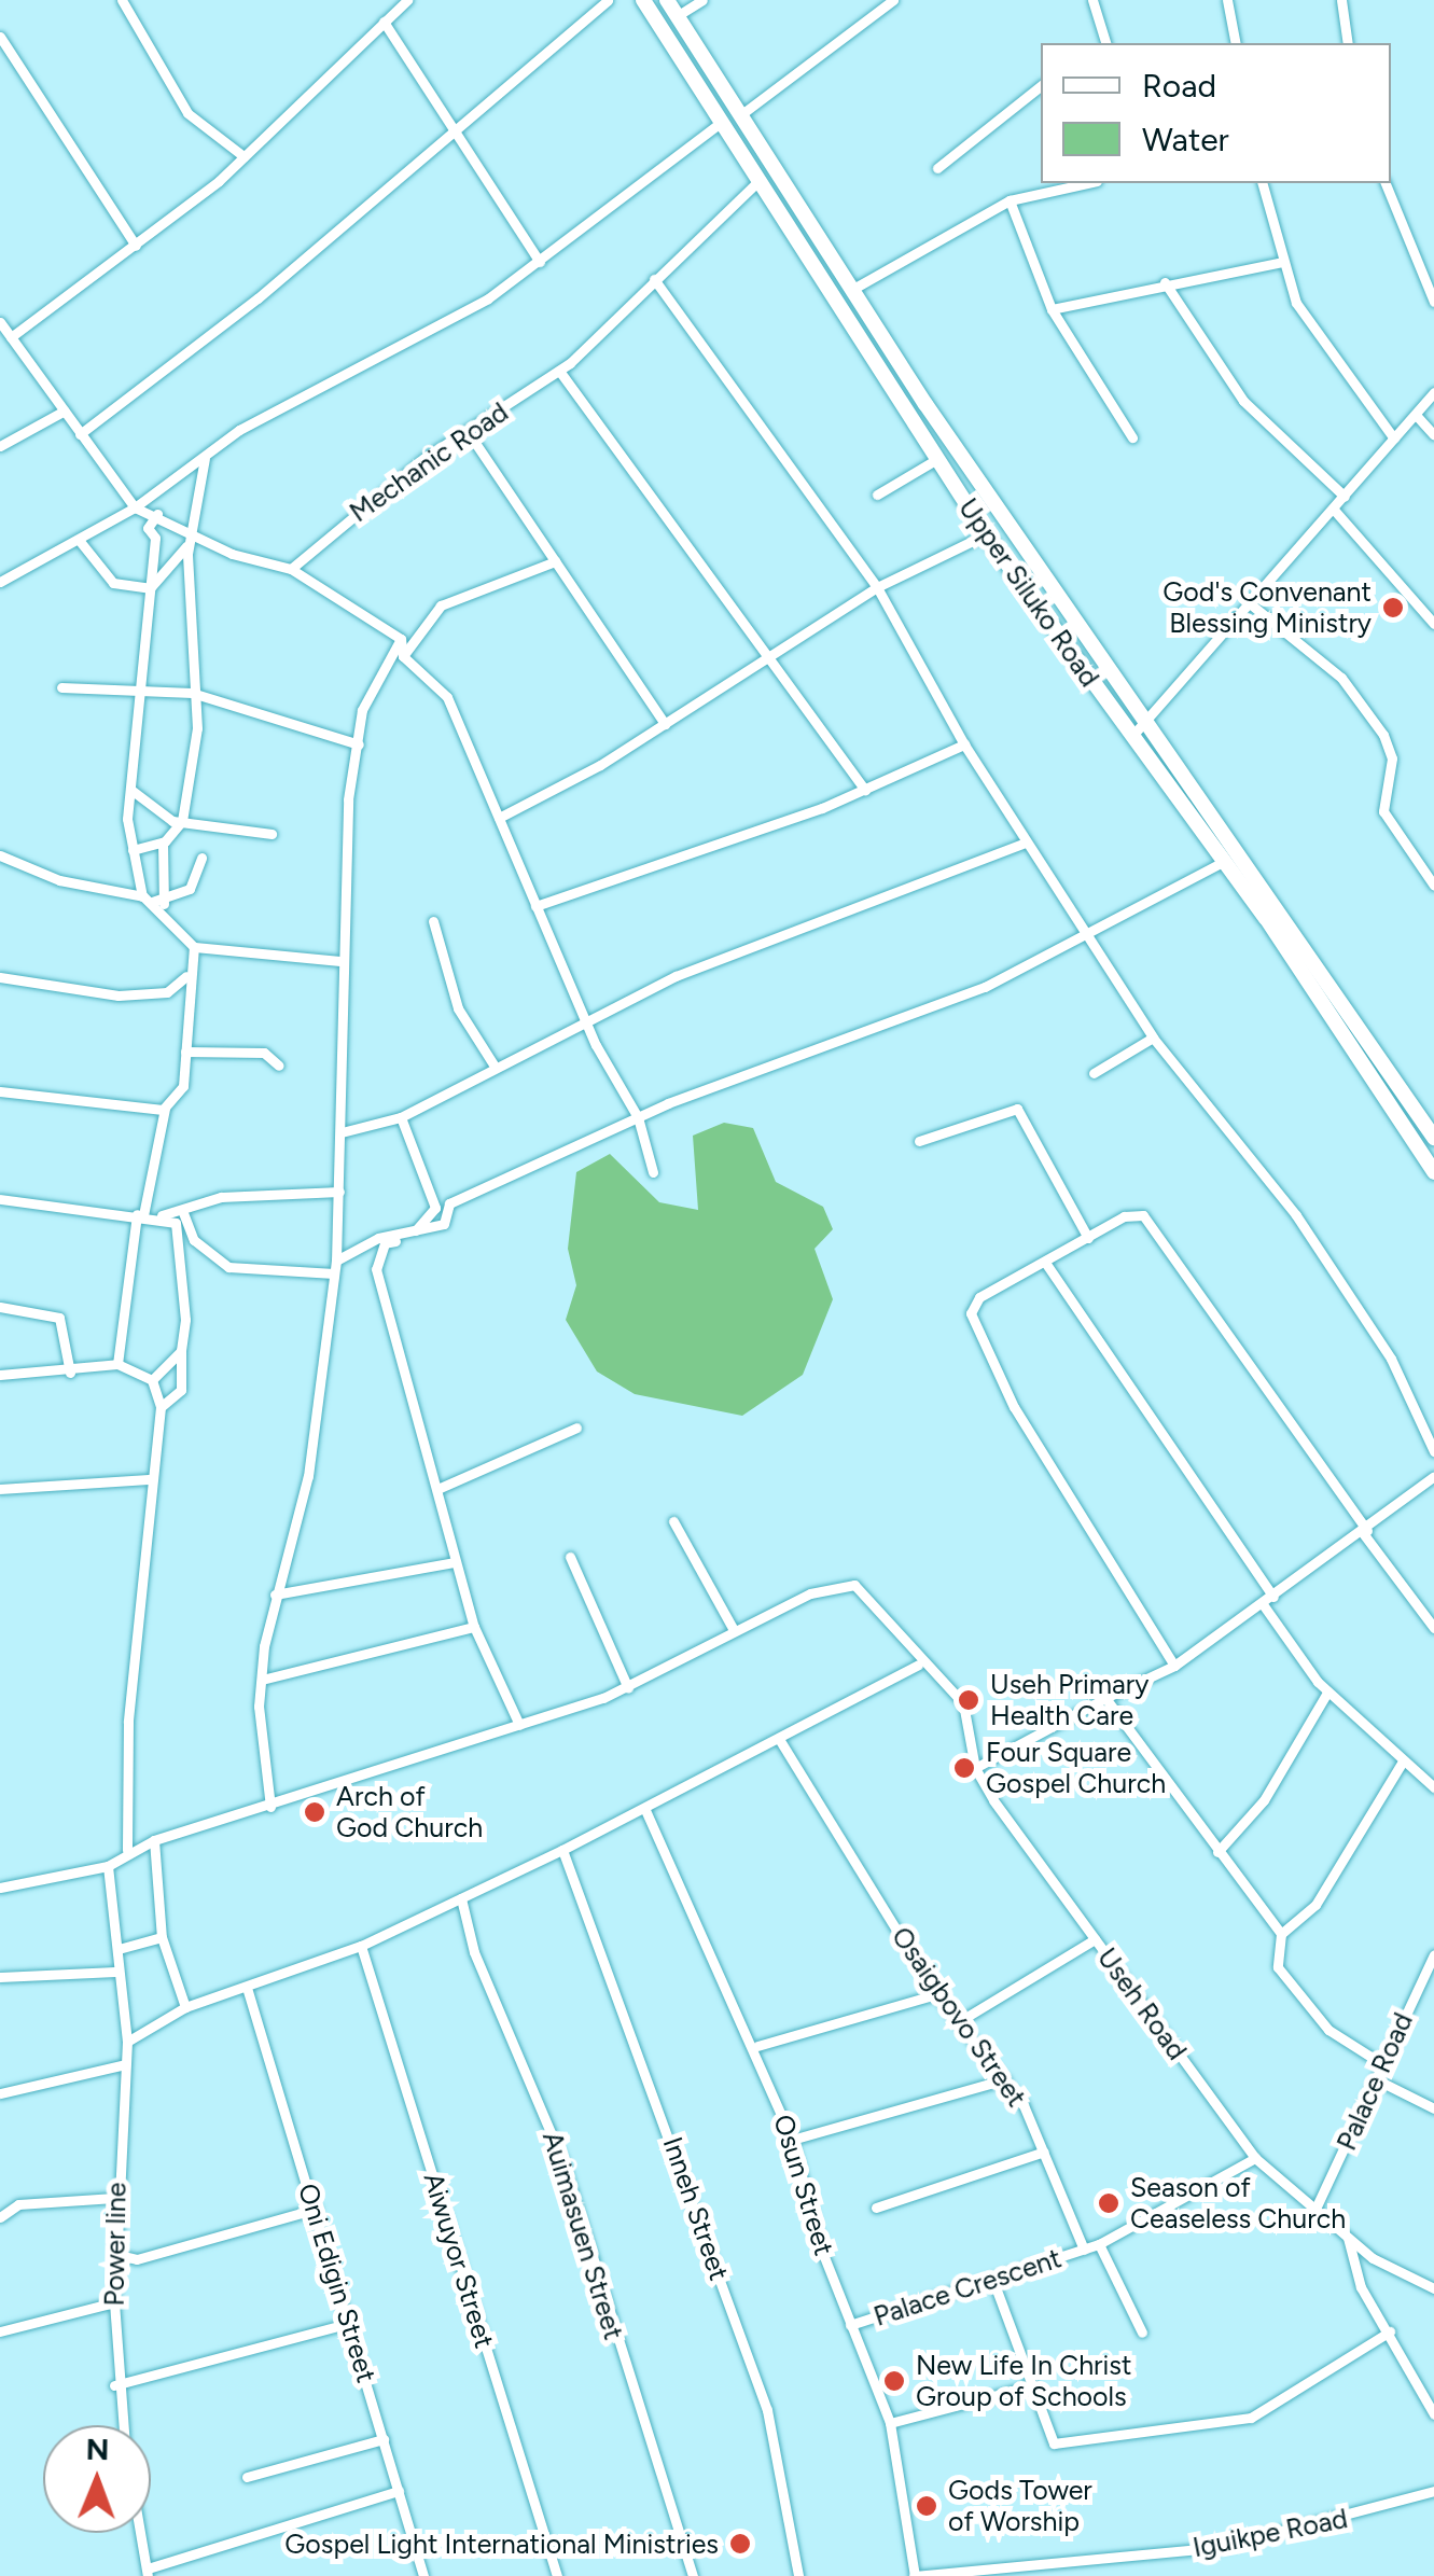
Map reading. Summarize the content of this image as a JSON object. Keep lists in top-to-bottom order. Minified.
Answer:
{"streets":{"main road":["Upper Siluko Road"],"street":["Mechanic Road","Useh Road","Osaigbovo Street","Palace Road","Osun Street","Inneh Street","Auimasuen Street","Power line","Aiwuyor Street","Oni Edigin Street","Palace Crescent","Iguikpe Road"]},"crossings":[["Mechanic Road","Upper Siluko Road"],["Useh Road","Palace Road"],["Useh Road","Palace Crescent"],["Osaigbovo Street","Palace Crescent"],["Osun Street","Palace Crescent"],["Osun Street","Iguikpe Road"]],"places":["God's Convenant Blessing Ministry","Useh Primary Health Care","Four Square Gospel Church","Arch of God Church","Season of Ceaseless Church","New Life In Christ Group of Schools","Gods Tower of Worship","Gospel Light International Ministries"],"legend":["Road","Water"],"north":"top"}
